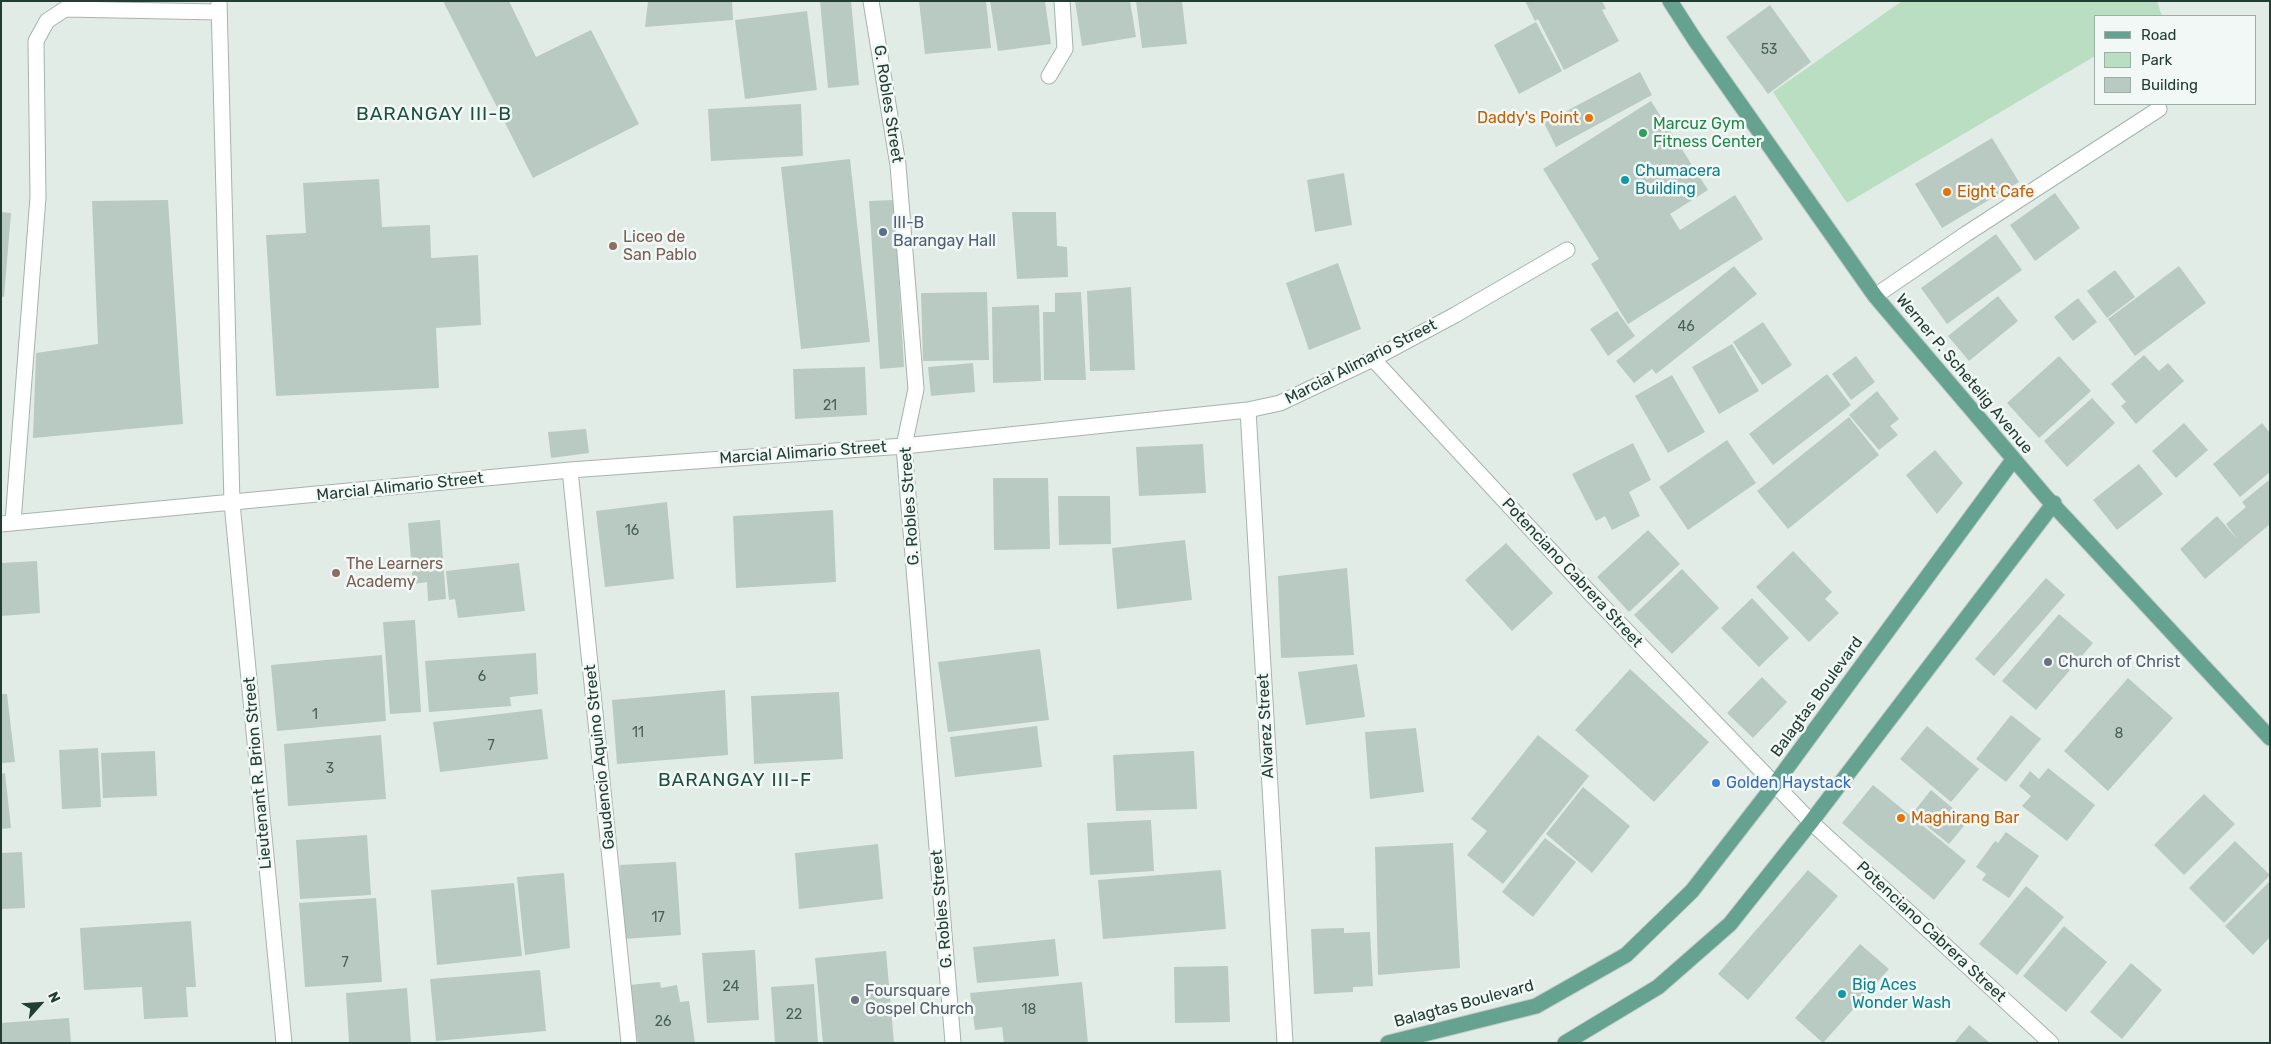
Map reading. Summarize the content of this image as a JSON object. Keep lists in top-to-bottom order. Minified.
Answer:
{"streets":{"main road":["Werner P. Schetelig Avenue","Balagtas Boulevard"],"street":["G. Robles Street","Marcial Alimario Street","Potenciano Cabrera Street","Alvarez Street","Gaudencio Aquino Street","Lieutenant R. Brion Street"]},"crossings":[["G. Robles Street","Marcial Alimario Street"],["Marcial Alimario Street","Potenciano Cabrera Street"],["Marcial Alimario Street","Alvarez Street"],["Marcial Alimario Street","Gaudencio Aquino Street"],["Marcial Alimario Street","Lieutenant R. Brion Street"],["Werner P. Schetelig Avenue","Balagtas Boulevard"],["Potenciano Cabrera Street","Balagtas Boulevard"]],"districts":["BARANGAY III-B","BARANGAY III-F"],"places":["Daddy's Point","Marcuz Gym Fitness Center","Chumacera Building","Eight Cafe","III-B Barangay Hall","Liceo de San Pablo","The Learners Academy","Church of Christ","Golden Haystack","Maghirang Bar","Big Aces Wonder Wash","Foursquare Gospel Church"],"house_numbers":["53","46","21","16","6","1","11","8","7","3","17","7","24","18","22","26"],"legend":["Road","Park","Building"],"north":"top right"}
